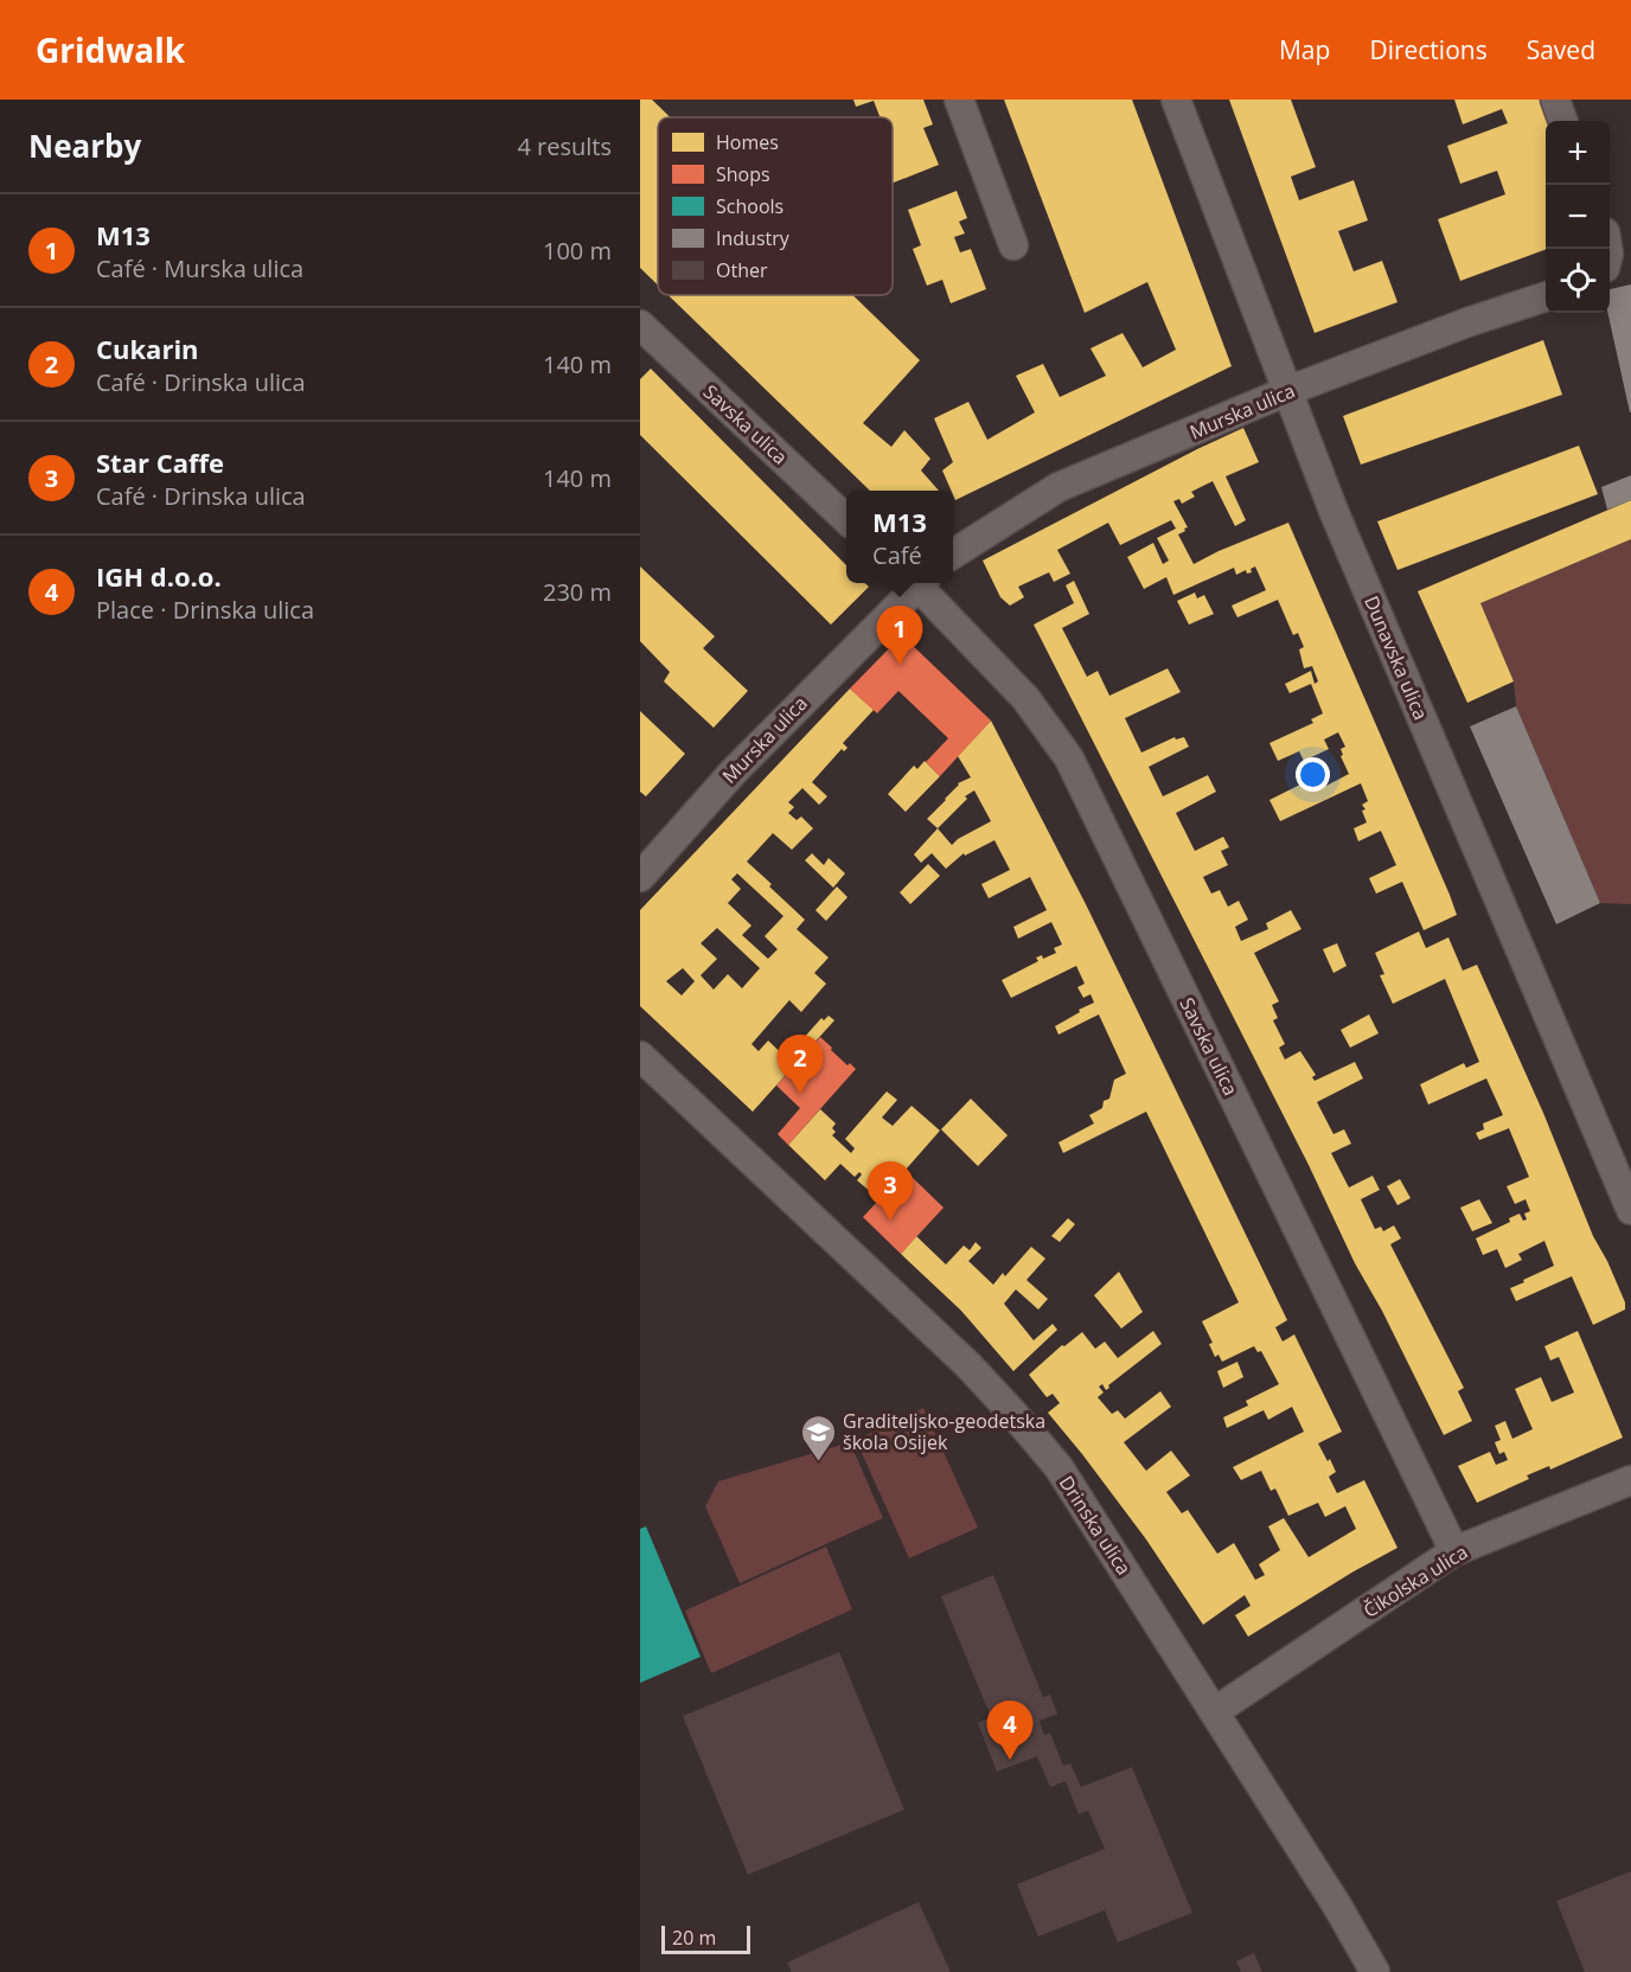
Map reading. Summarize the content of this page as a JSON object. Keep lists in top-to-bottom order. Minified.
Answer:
{"streets":{"street":["Murska ulica","Savska ulica","Dunavska ulica","Drinska ulica","Čikolska ulica"]},"crossings":[["Murska ulica","Dunavska ulica"],["Savska ulica","Čikolska ulica"],["Drinska ulica","Čikolska ulica"]],"places":{"school or university":["Graditeljsko-geodetska škola Osijek"]},"legend":["Homes","Shops","Schools","Industry","Other"],"scale_bar":"20 m","page":{"header":"Gridwalk","nav":["Map","Directions","Saved"],"heading":["Nearby","4 results"],"map_buttons":["+","−"],"list":[{"mark":"1","name":"M13","note":"Café · Murska ulica","value":"100 m"},{"mark":"2","name":"Cukarin","note":"Café · Drinska ulica","value":"140 m"},{"mark":"3","name":"Star Caffe","note":"Café · Drinska ulica","value":"140 m"},{"mark":"4","name":"IGH d.o.o.","note":"Place · Drinska ulica","value":"230 m"}],"popup":["M13","Café"],"pins":["1","2","3","4"],"scale":"20 m"}}
